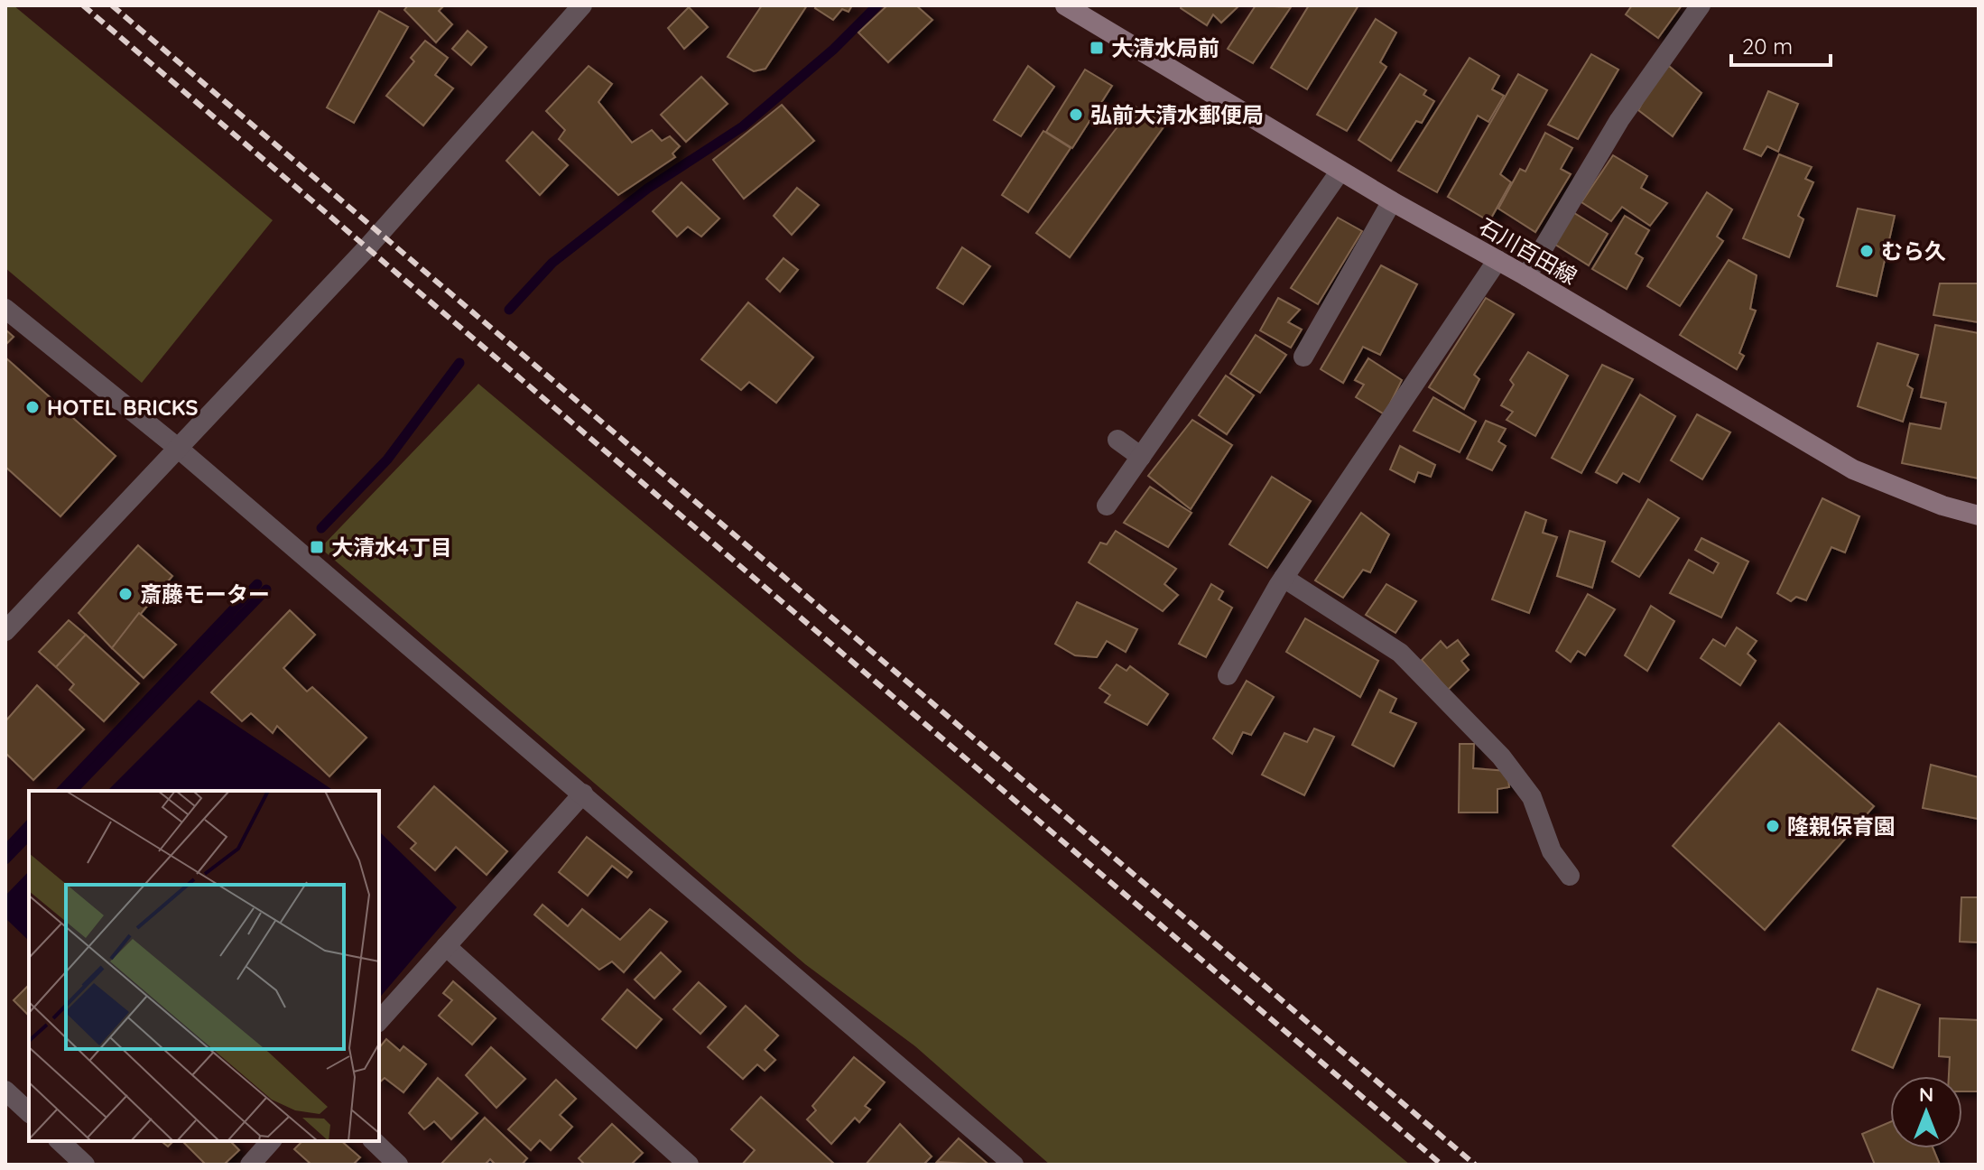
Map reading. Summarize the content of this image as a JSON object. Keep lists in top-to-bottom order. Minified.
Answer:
{"streets":{"main road":["石川百田線"]},"places":{"transit":["大清水局前","大清水4丁目"],"other":["弘前大清水郵便局","むら久","HOTEL BRICKS","斎藤モーター","隆親保育園"]},"scale_bar":"20 m","north":"top"}
